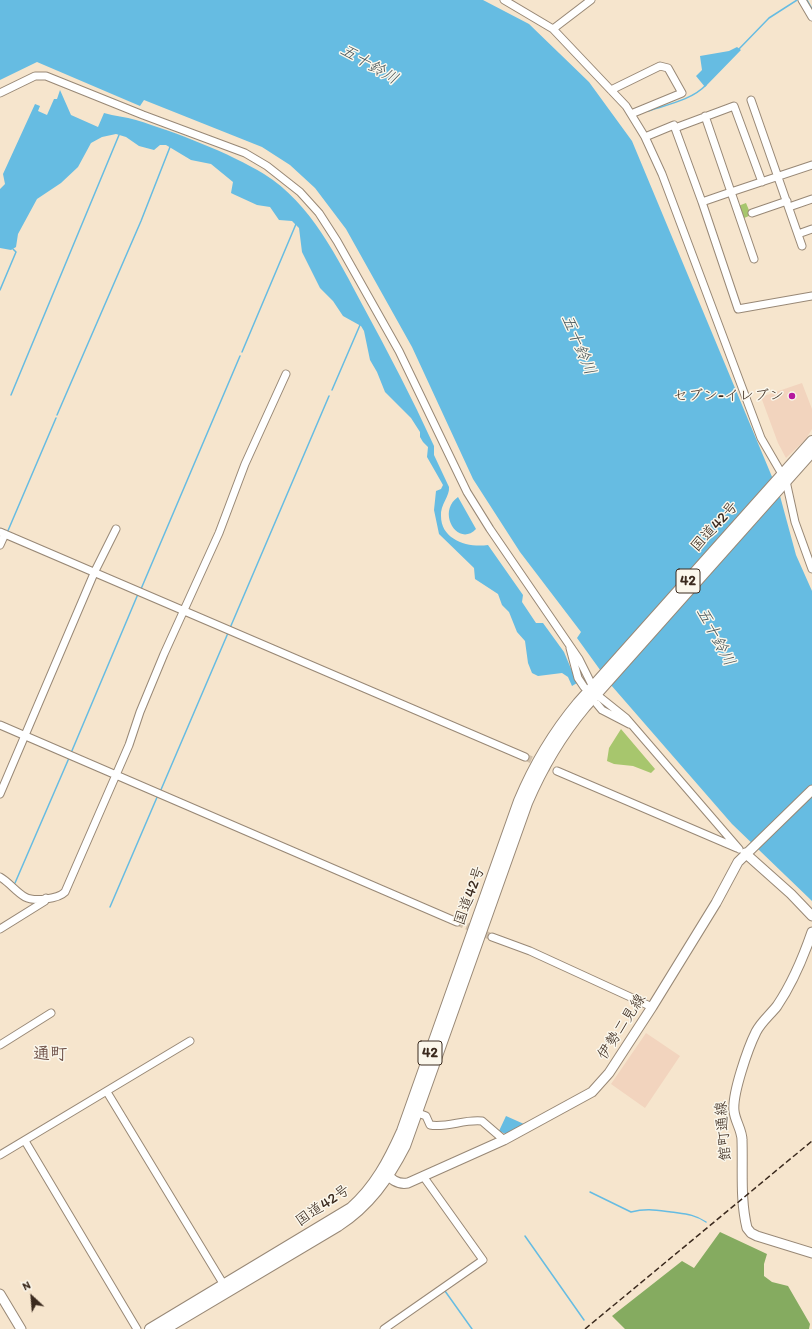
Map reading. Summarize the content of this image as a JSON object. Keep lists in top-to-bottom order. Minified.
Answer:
{"streets":{"highway":["国道42号","42"],"main road":["伊勢二見線","館町通線"]},"crossings":[["国道42号","伊勢二見線"]],"districts":["通町"],"water":["五十鈴川"],"places":["セブン-イレブン"],"north":"top left"}
